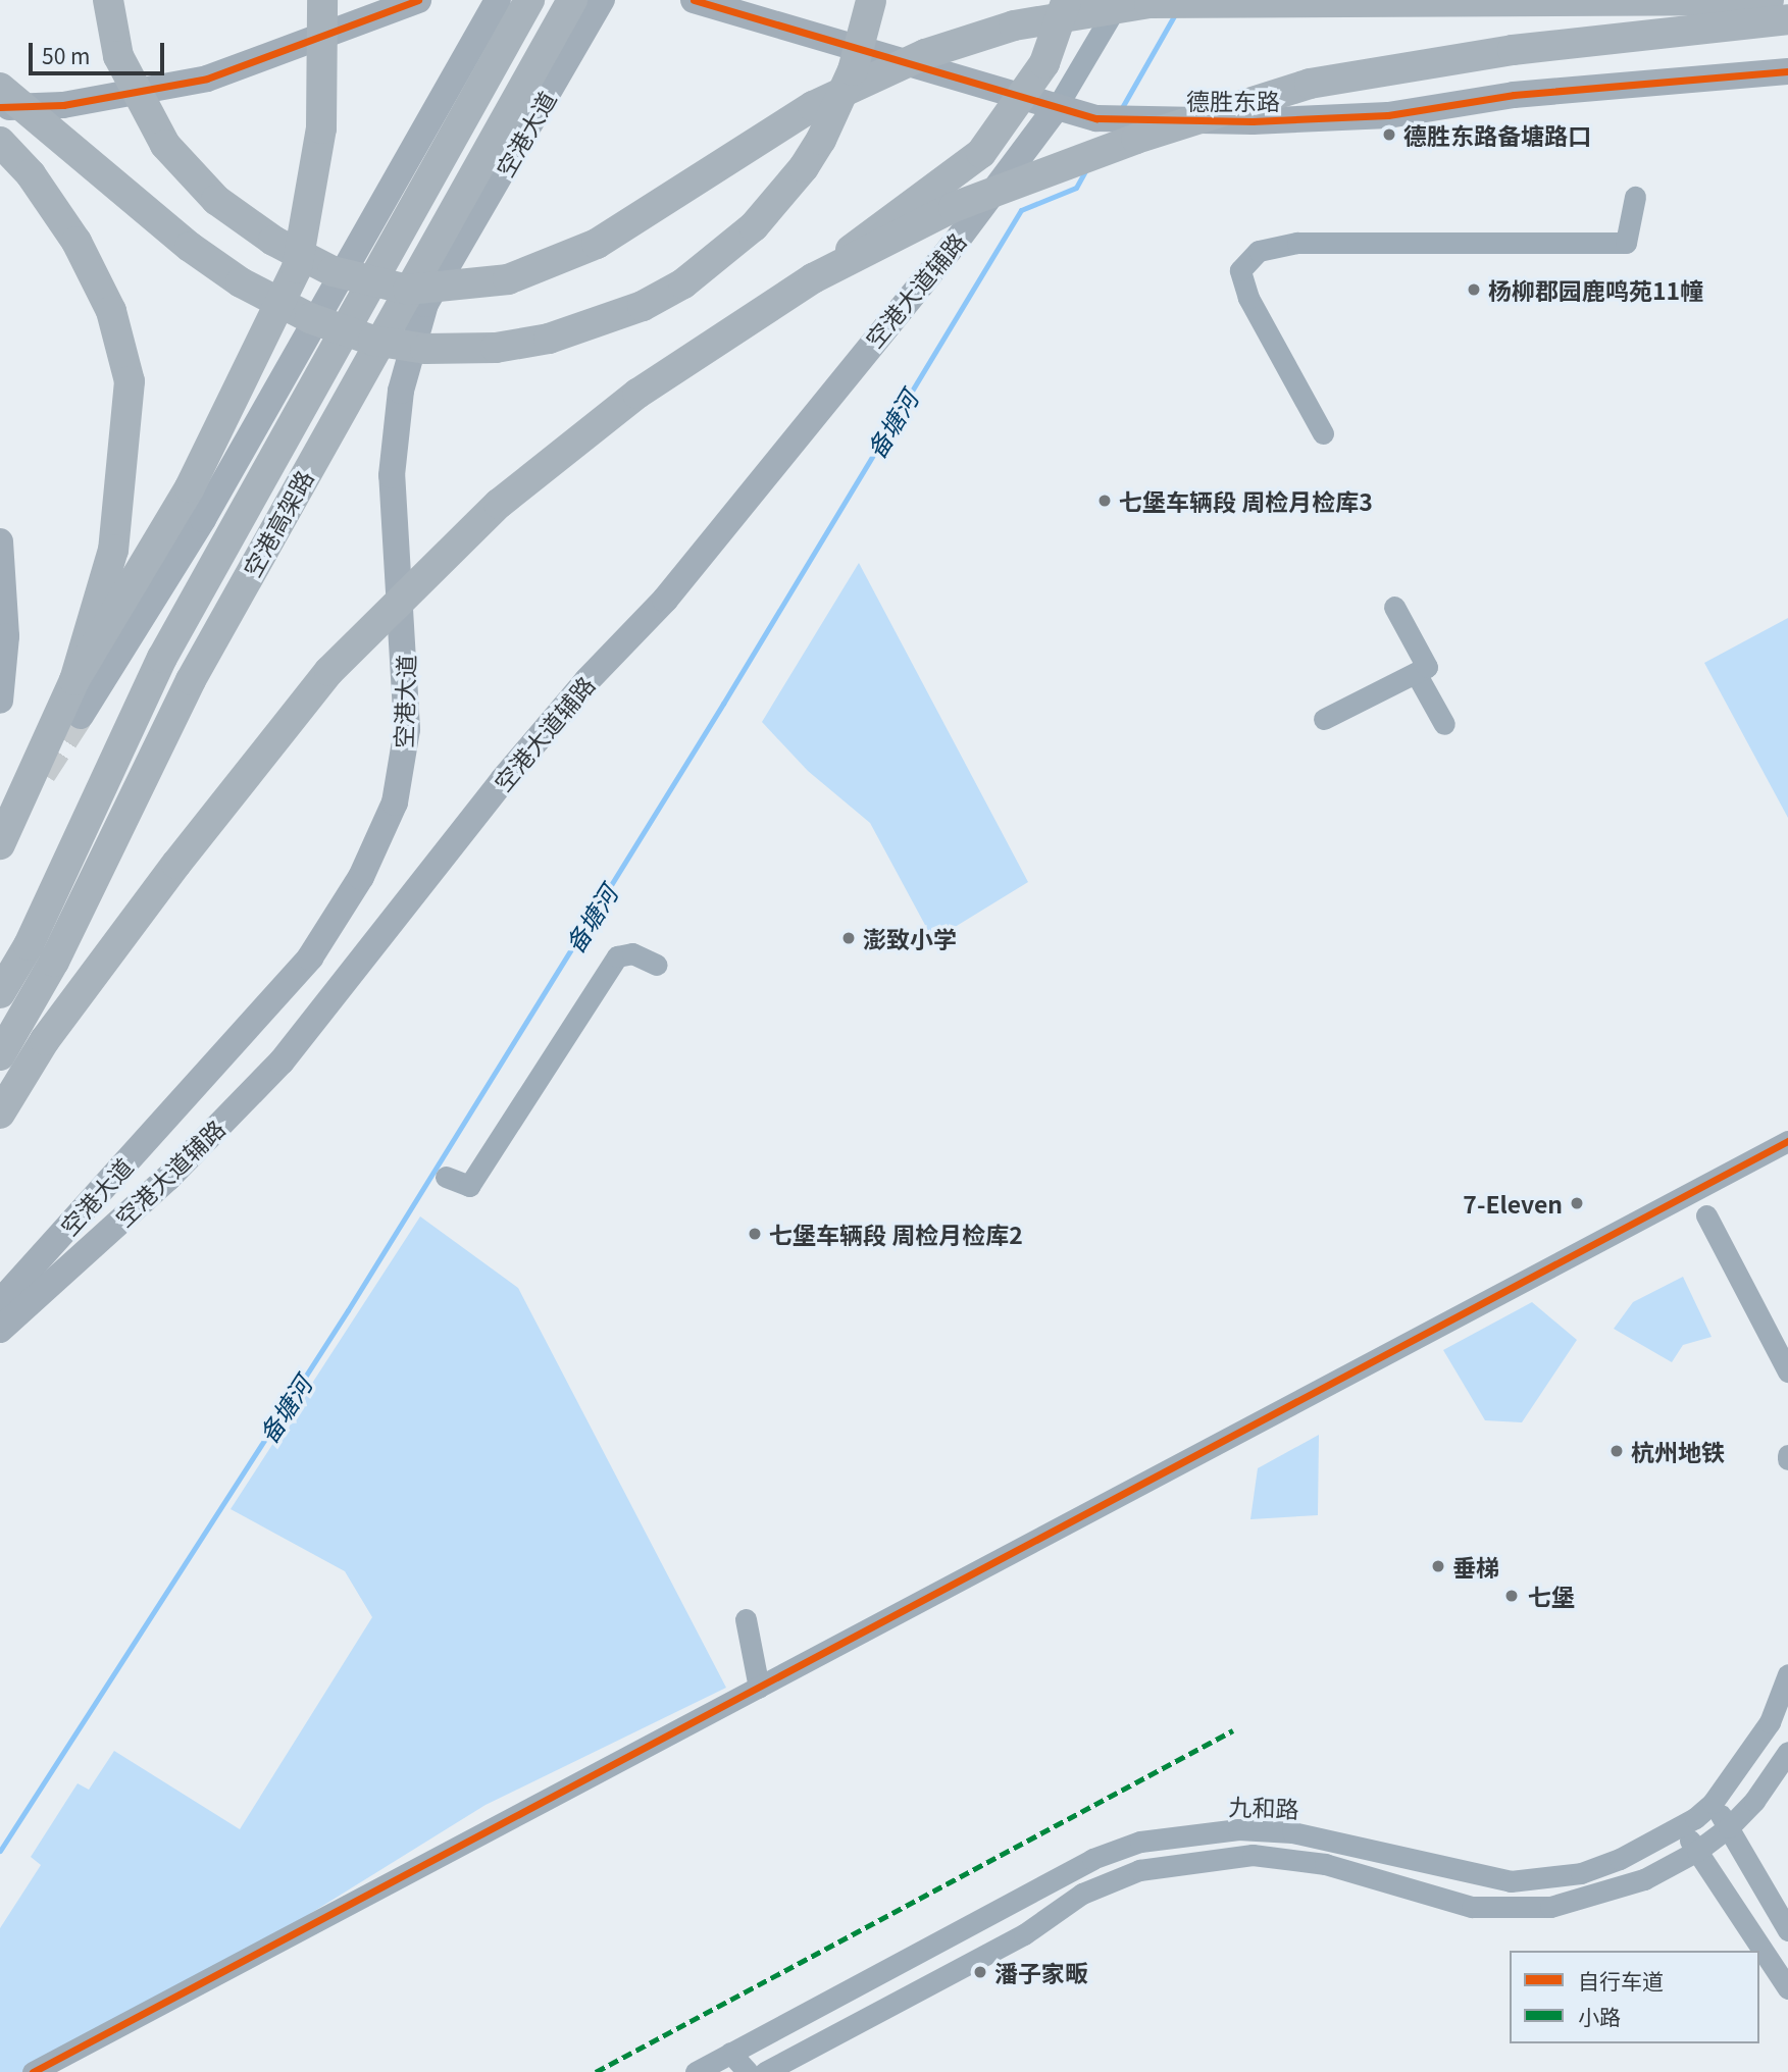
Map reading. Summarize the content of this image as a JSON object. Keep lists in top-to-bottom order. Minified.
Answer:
{"streets":{"highway":["空港高架路"],"main road":["德胜东路","空港大道","空港大道辅路"],"street":["九和路"]},"crossings":[["德胜东路","空港大道辅路"],["空港大道","空港高架路"]],"water":["备塘河"],"places":["德胜东路备塘路口","杨柳郡园鹿鸣苑11幢","七堡车辆段 周检月检库3","澎致小学","7-Eleven","七堡车辆段 周检月检库2","杭州地铁","垂梯","七堡","潘子家畈"],"legend":["自行车道","小路"],"scale_bar":"50 m"}
